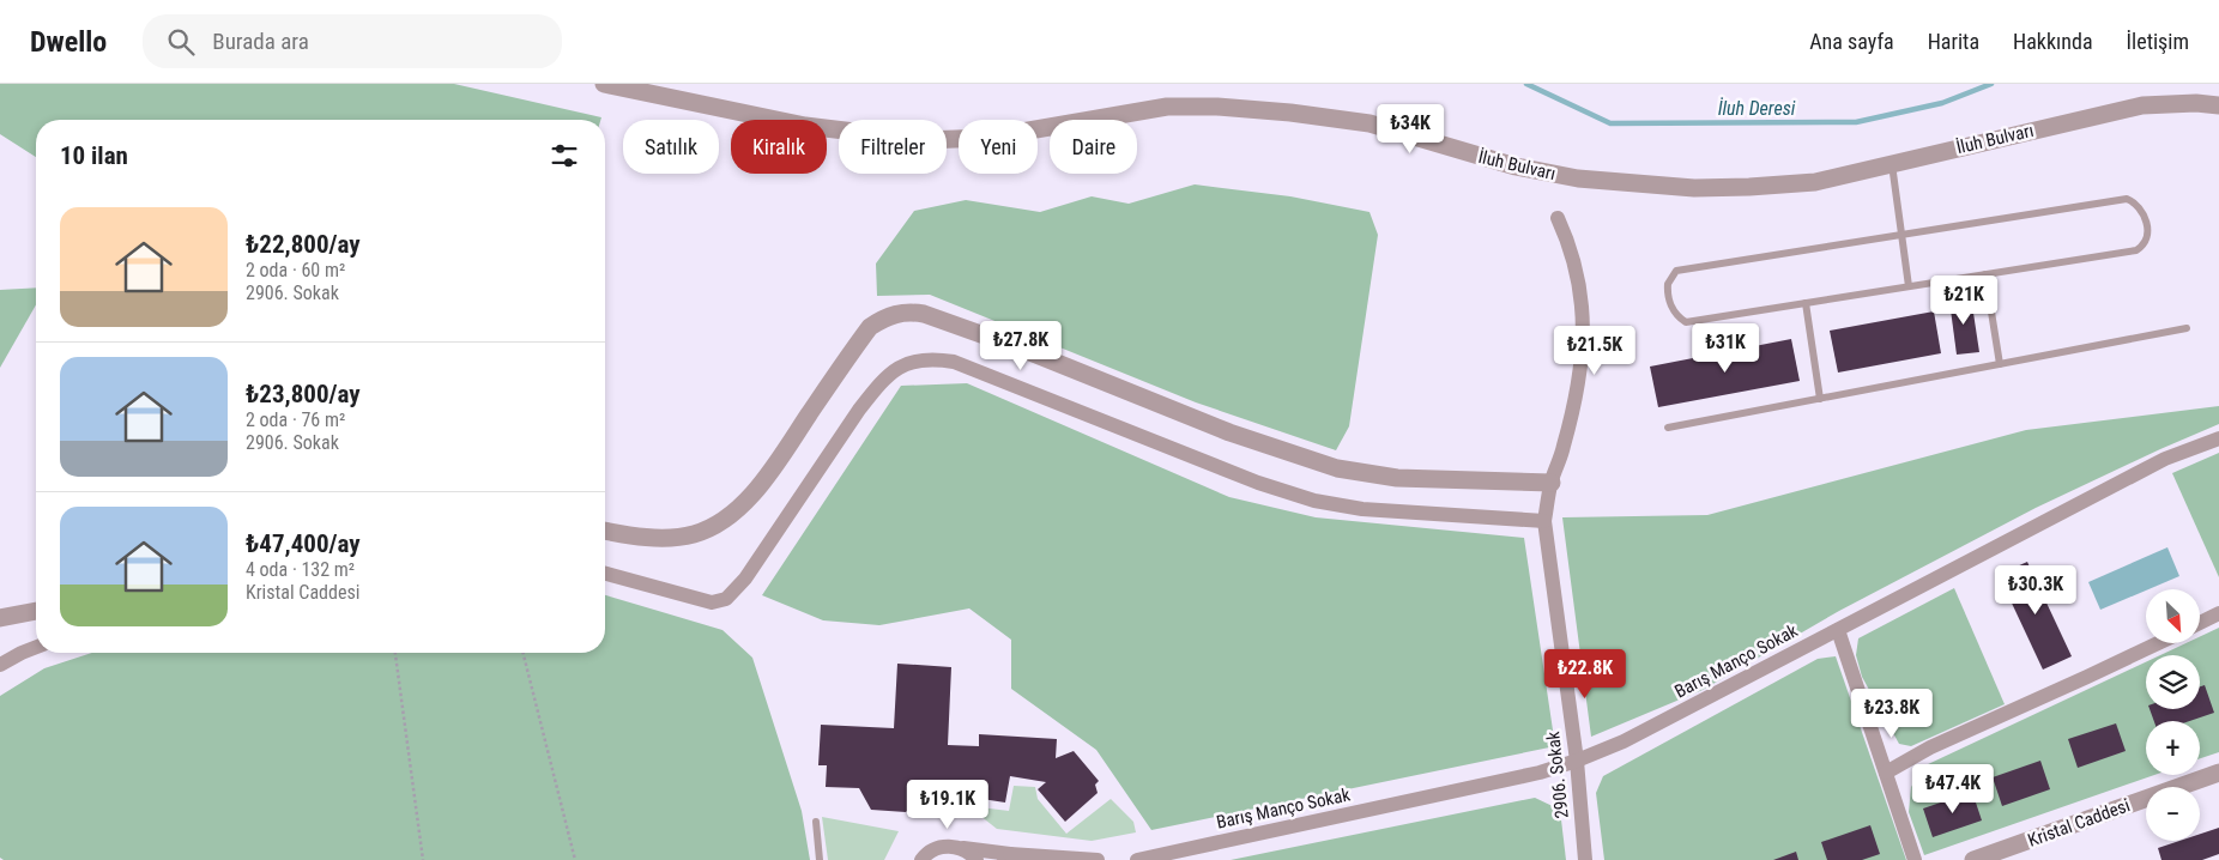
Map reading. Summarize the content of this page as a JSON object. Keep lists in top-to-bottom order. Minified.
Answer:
{"streets":{"street":["İluh Bulvarı","Barış Manço Sokak","2906. Sokak","Kristal Caddesi"]},"crossings":[["Barış Manço Sokak","2906. Sokak"]],"water":["İluh Deresi"],"north":"bottom right","page":{"header":"Dwello","search":"Burada ara","nav":["Ana sayfa","Harita","Hakkında","İletişim"],"price":["₺34K","₺21K","₺27.8K","₺31K","₺21.5K","₺30.3K","₺22.8K","₺23.8K","₺47.4K","₺19.1K"],"chip":["Satılık","Kiralık","Filtreler","Yeni","Daire"],"heading":"10 ilan","list":[{"name":"₺22,800/ay","note":"2 oda · 60 m² · 2906. Sokak"},{"name":"₺23,800/ay","note":"2 oda · 76 m² · 2906. Sokak"},{"name":"₺47,400/ay","note":"4 oda · 132 m² · Kristal Caddesi"}],"map_buttons":["+","−"]}}
